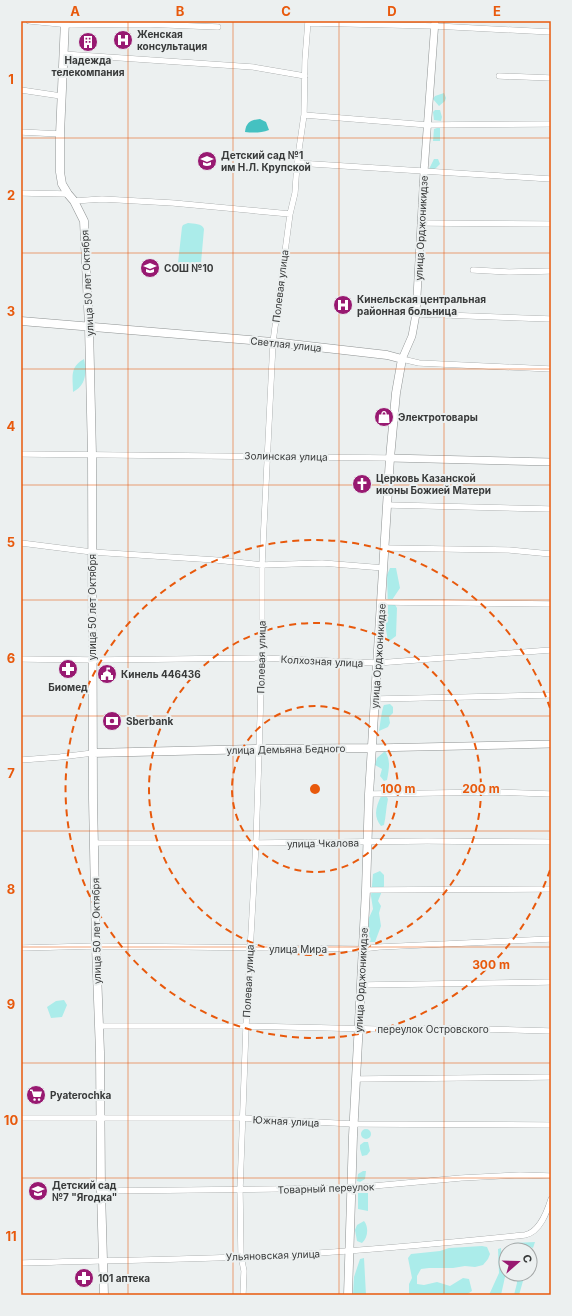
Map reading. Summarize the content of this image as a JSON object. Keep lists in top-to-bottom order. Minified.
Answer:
{"streets":{"main road":["улица Орджоникидзе","улица 50 лет Октября","Светлая улица","улица Демьяна Бедного"],"street":["Полевая улица","Золинская улица","Колхозная улица","улица Чкалова","улица Мира","переулок Островского","Южная улица","Товарный переулок","Ульяновская улица"]},"crossings":[["улица Орджоникидзе","Светлая улица"],["улица Орджоникидзе","Золинская улица"],["улица Орджоникидзе","Колхозная улица"],["улица Орджоникидзе","улица Демьяна Бедного"],["улица Орджоникидзе","улица Чкалова"],["улица Орджоникидзе","улица Мира"],["улица Орджоникидзе","переулок Островского"],["улица Орджоникидзе","Южная улица"],["улица Орджоникидзе","Товарный переулок"],["улица Орджоникидзе","Ульяновская улица"],["улица 50 лет Октября","Светлая улица"],["улица 50 лет Октября","Золинская улица"],["улица 50 лет Октября","Колхозная улица"],["улица 50 лет Октября","улица Демьяна Бедного"],["улица 50 лет Октября","улица Чкалова"],["улица 50 лет Октября","улица Мира"],["улица 50 лет Октября","переулок Островского"],["улица 50 лет Октября","Южная улица"],["улица 50 лет Октября","Товарный переулок"],["улица 50 лет Октября","Ульяновская улица"],["Полевая улица","Светлая улица"],["Полевая улица","Золинская улица"],["Полевая улица","Колхозная улица"],["Полевая улица","улица Демьяна Бедного"],["Полевая улица","улица Чкалова"],["Полевая улица","улица Мира"],["Полевая улица","переулок Островского"],["Полевая улица","Южная улица"],["Полевая улица","Товарный переулок"],["Полевая улица","Ульяновская улица"]],"places":{"hospital":["Женская консультация","Кинельская центральная районная больница"],"building":["Надежда телекомпания"],"school or university":["Детский сад №1 им Н.Л. Крупской","СОШ №10","Детский сад №7 \"Ягодка\""],"shop":["Электротовары"],"church":["Церковь Казанской иконы Божией Матери"],"pharmacy":["Биомед","101 аптека"],"public building":["Кинель 446436"],"bank":["Sberbank"],"supermarket":["Pyaterochka"]},"north":"right","grid":{"columns":["A","B","C","D","E"],"rows":["1","2","3","4","5","6","7","8","9","10","11"]},"rings":["100 m","200 m","300 m"]}
